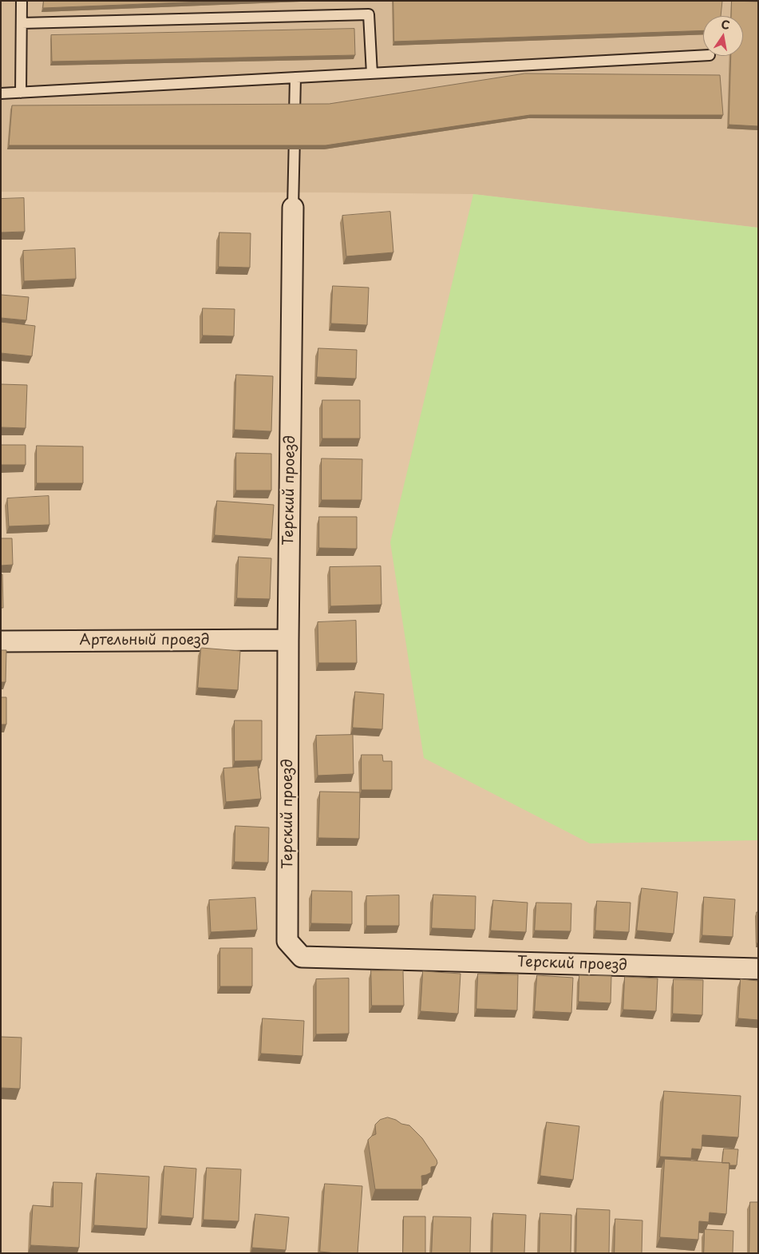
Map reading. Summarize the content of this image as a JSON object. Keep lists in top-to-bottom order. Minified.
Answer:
{"streets":{"street":["Терский проезд","Артельный проезд"]},"crossings":[["Терский проезд","Артельный проезд"]],"north":"top"}
